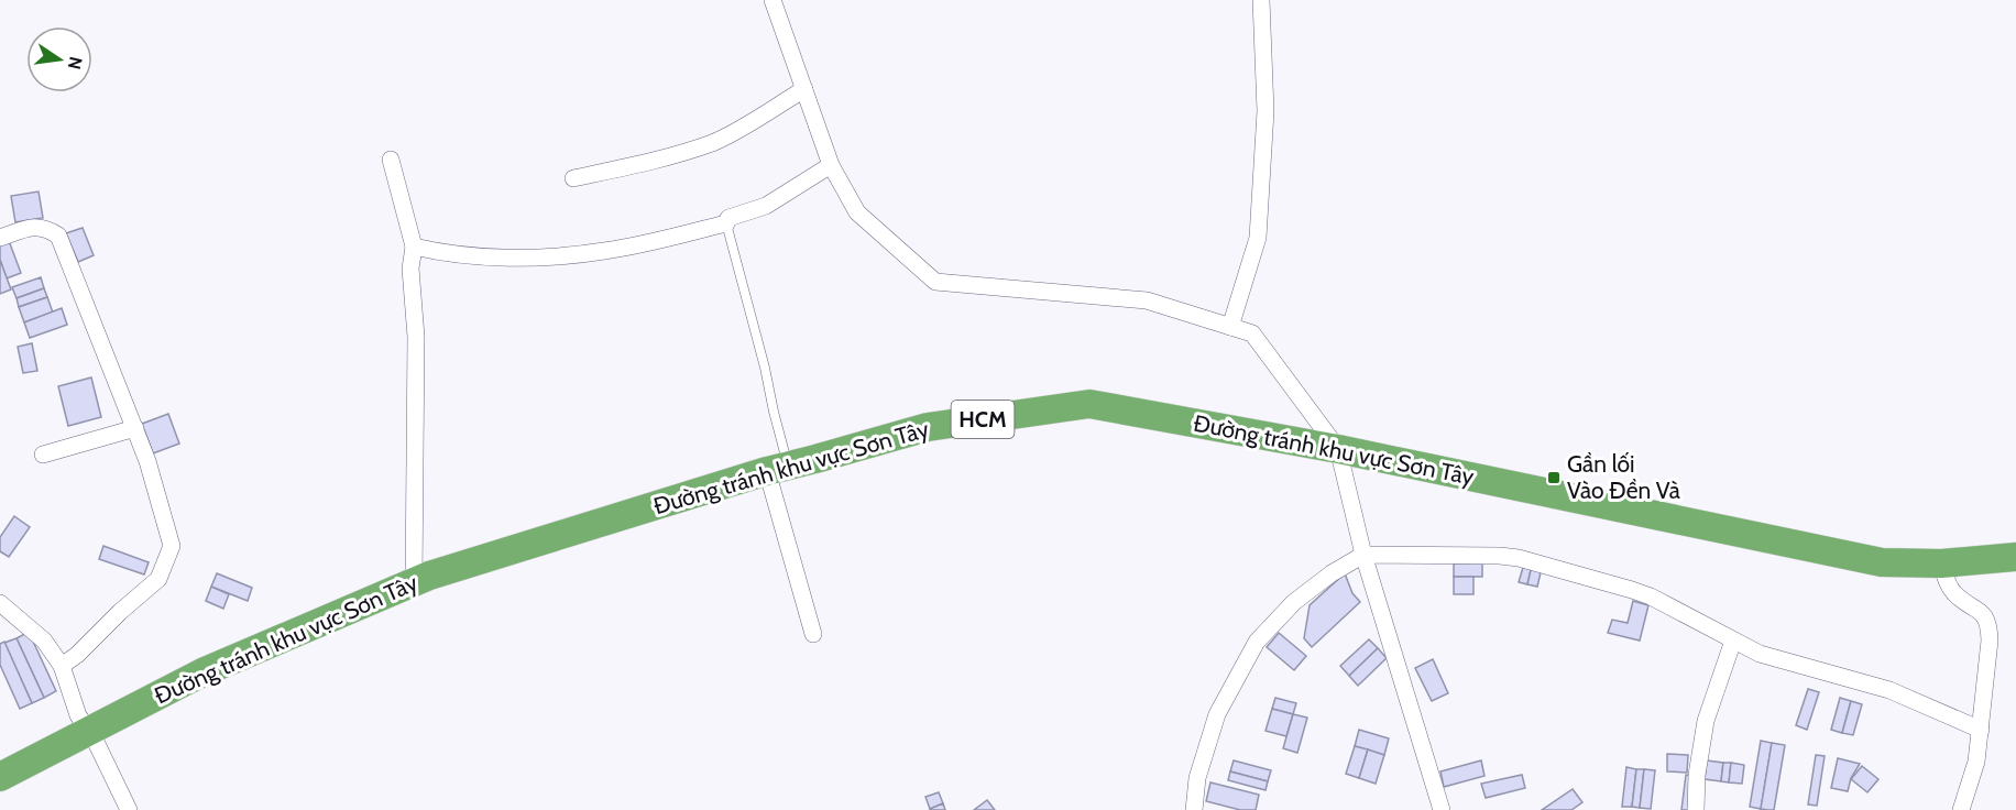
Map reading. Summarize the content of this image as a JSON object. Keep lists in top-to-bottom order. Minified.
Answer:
{"streets":{"highway":["HCM","Đường tránh khu vực Sơn Tây"]},"places":{"transit":["Gần lối Vào Đền Và"]},"north":"right"}
